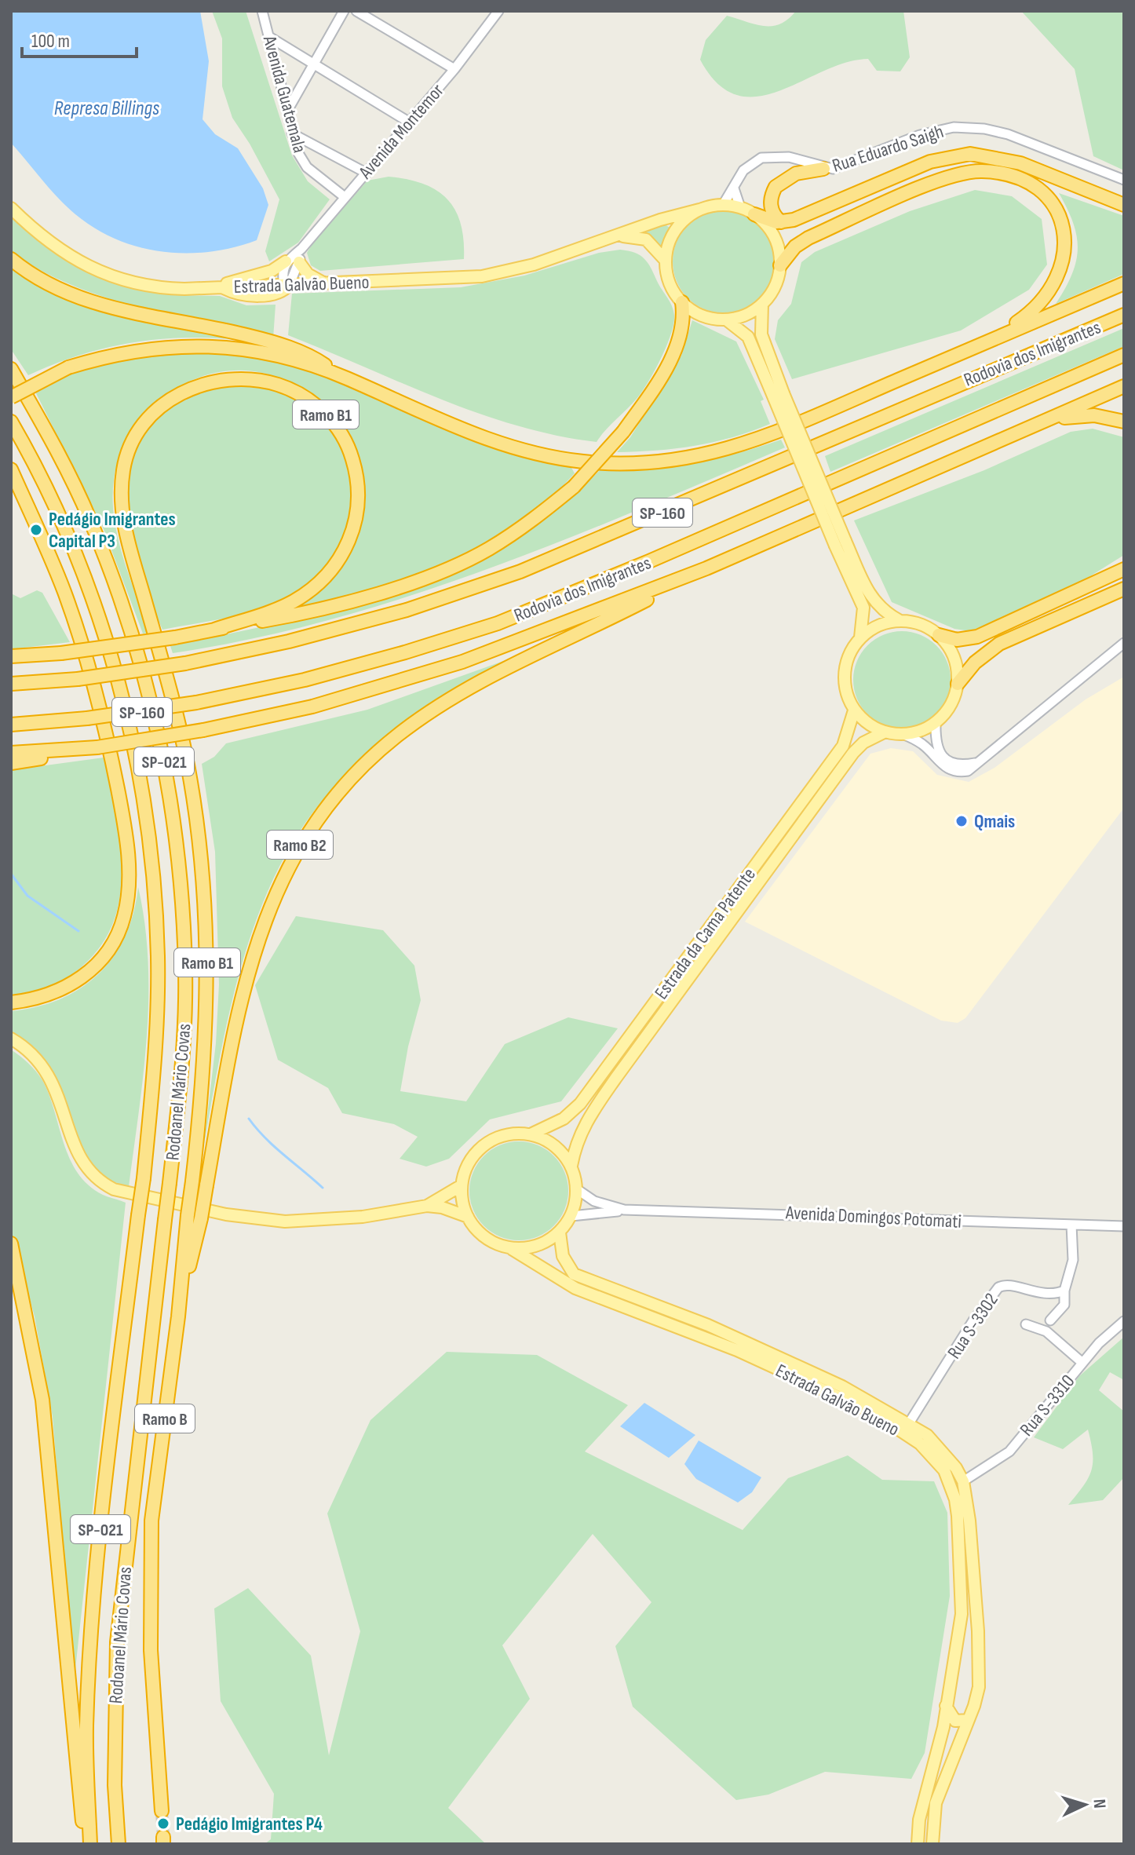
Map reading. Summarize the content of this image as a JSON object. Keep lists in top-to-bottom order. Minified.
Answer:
{"streets":{"highway":["Rodovia dos Imigrantes","Ramo B1","SP-160","SP-021","Ramo B2","Rodoanel Mário Covas","Ramo B"],"main road":["Estrada Galvão Bueno","Estrada da Cama Patente"],"street":["Avenida Guatemala","Avenida Montemor","Rua Eduardo Saigh","Avenida Domingos Potomati","Rua S-3302","Rua S-3310"]},"crossings":[["Avenida Guatemala","Avenida Montemor"],["Avenida Montemor","Estrada Galvão Bueno"],["Rua Eduardo Saigh","Estrada Galvão Bueno"],["Estrada Galvão Bueno","Estrada da Cama Patente"],["Estrada Galvão Bueno","Avenida Domingos Potomati"],["Estrada Galvão Bueno","Rua S-3302"],["Estrada Galvão Bueno","Rua S-3310"],["Ramo B1","Ramo B2"],["Ramo B2","Ramo B"],["Estrada da Cama Patente","Avenida Domingos Potomati"]],"water":["Represa Billings"],"places":["Pedágio Imigrantes Capital P3","Qmais","Pedágio Imigrantes P4"],"scale_bar":"100 m","north":"right"}
